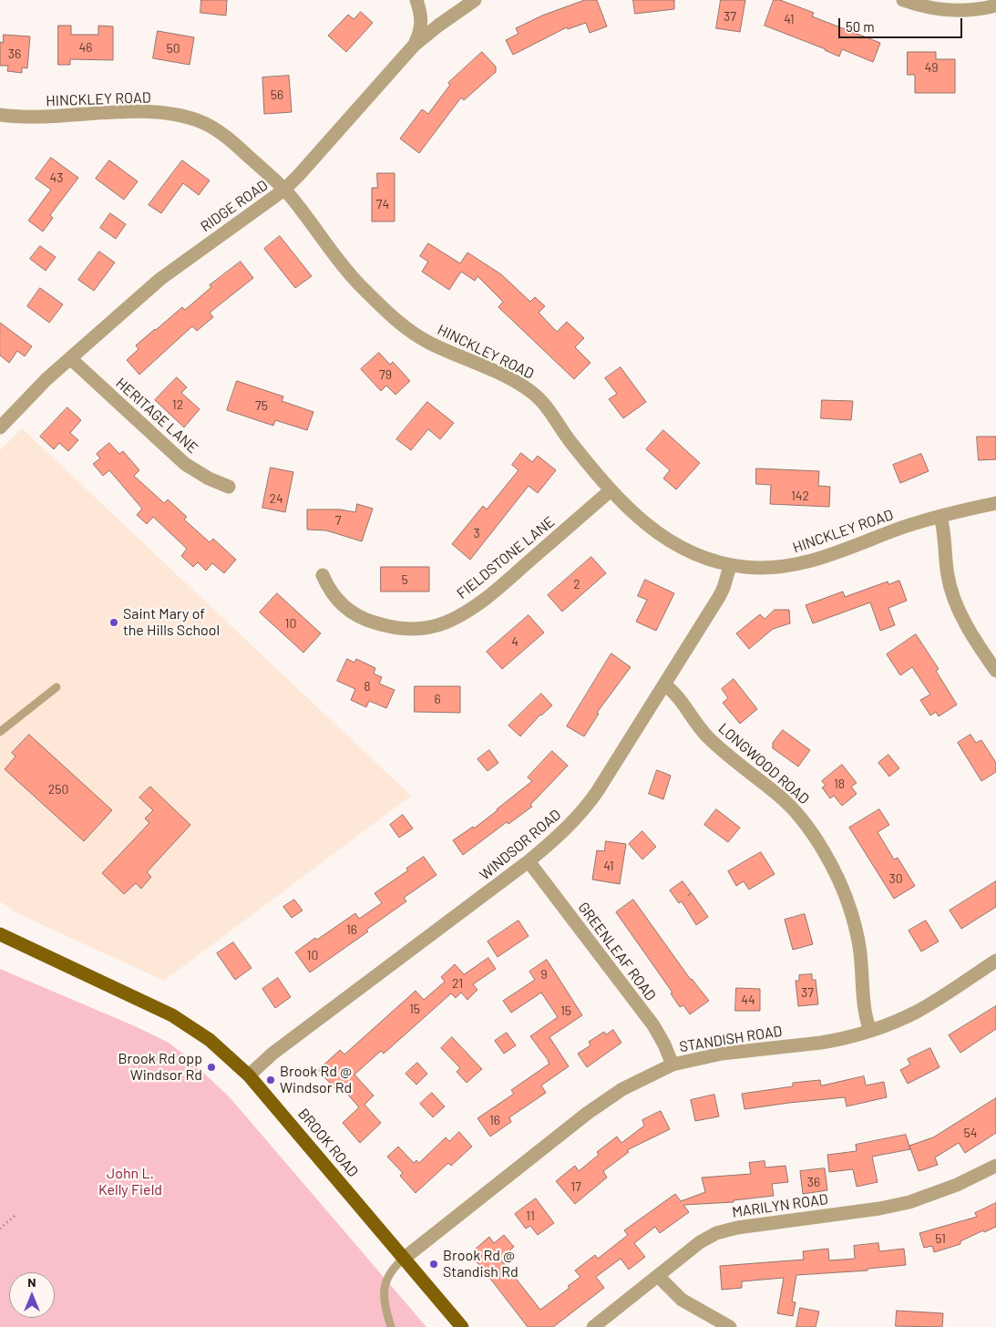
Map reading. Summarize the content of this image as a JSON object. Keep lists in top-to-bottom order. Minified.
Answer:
{"streets":{"main road":["BROOK ROAD"],"street":["HINCKLEY ROAD","RIDGE ROAD","HERITAGE LANE","FIELDSTONE LANE","LONGWOOD ROAD","WINDSOR ROAD","GREENLEAF ROAD","STANDISH ROAD","MARILYN ROAD"]},"crossings":[["HINCKLEY ROAD","RIDGE ROAD"],["HINCKLEY ROAD","FIELDSTONE LANE"],["HINCKLEY ROAD","WINDSOR ROAD"],["RIDGE ROAD","HERITAGE LANE"],["LONGWOOD ROAD","WINDSOR ROAD"],["LONGWOOD ROAD","STANDISH ROAD"],["WINDSOR ROAD","GREENLEAF ROAD"],["WINDSOR ROAD","BROOK ROAD"],["GREENLEAF ROAD","STANDISH ROAD"],["STANDISH ROAD","BROOK ROAD"]],"parks":["John L. Kelly Field"],"places":["Saint Mary of the Hills School","Brook Rd opp Windsor Rd","Brook Rd @ Windsor Rd","Brook Rd @ Standish Rd"],"house_numbers":["37","41","46","50","36","49","56","43","74","79","12","75","142","24","7","3","5","2","10","4","8","6","18","250","41","30","16","10","9","21","37","44","15","15","16","54","36","17","11","51"],"scale_bar":"50 m","north":"top"}
